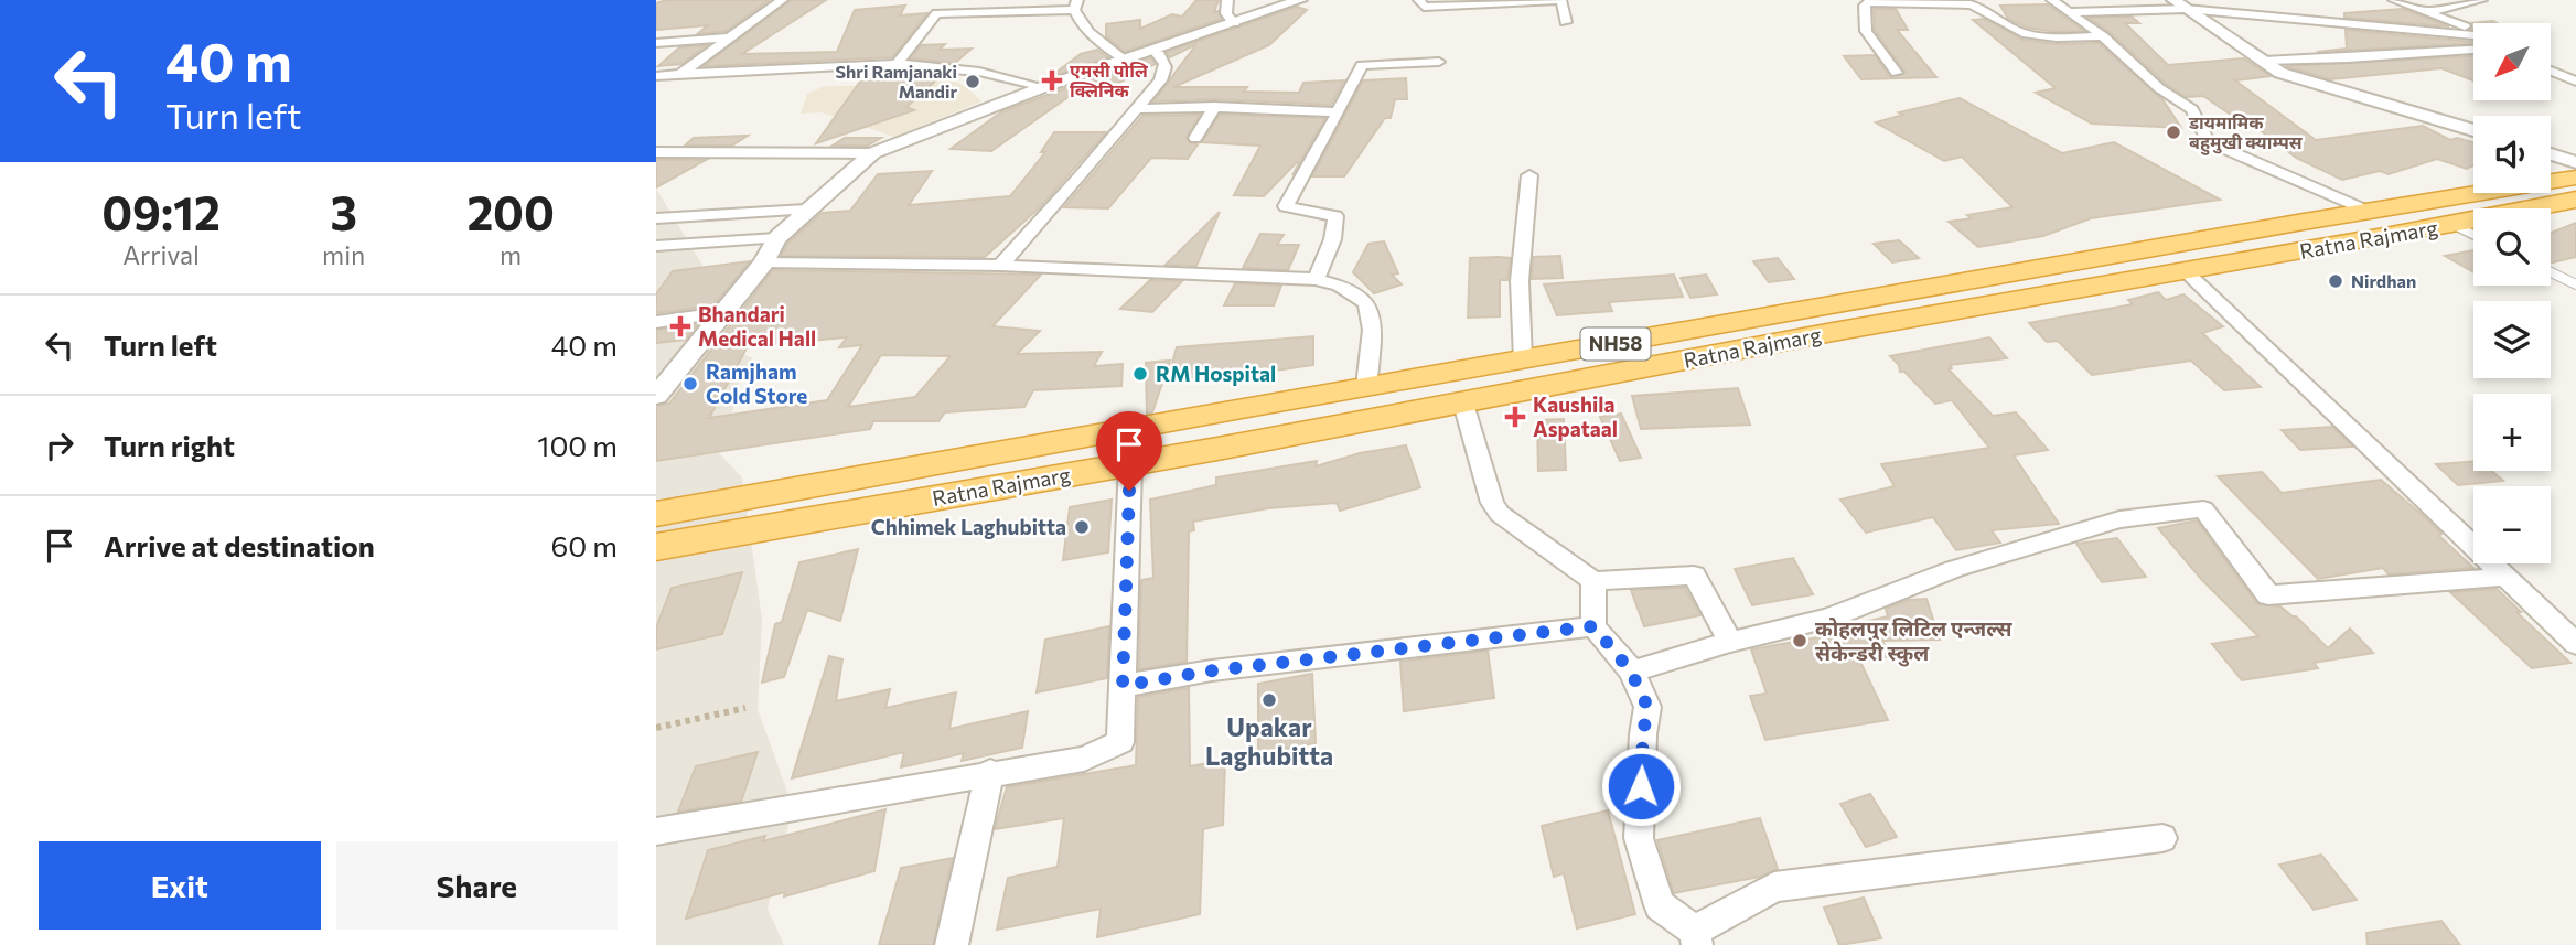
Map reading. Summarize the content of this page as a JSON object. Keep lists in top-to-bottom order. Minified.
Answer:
{"streets":{"highway":["Ratna Rajmarg","NH58"]},"places":{"health":["एमसी पोलि क्लिनिक","Bhandari Medical Hall","Kaushila Aspataal"],"other":["Shri Ramjanaki Mandir","डायमामिक बहुमुखी क्याम्पस","Nirdhan","RM Hospital","Ramjham Cold Store","Chhimek Laghubitta","कोहलपुर लिटिल एन्जल्स सेकेन्डरी स्कुल","Upakar Laghubitta"]},"north":"bottom left","page":{"turn":["40 m","Turn left"],"map_buttons":["+","−"],"eta":["09:12","Arrival","3","min","200","m"],"list":[{"name":"Turn left","value":"40 m"},{"name":"Turn right","value":"100 m"},{"name":"Arrive at destination","value":"60 m"}],"buttons":["Exit","Share"]}}
